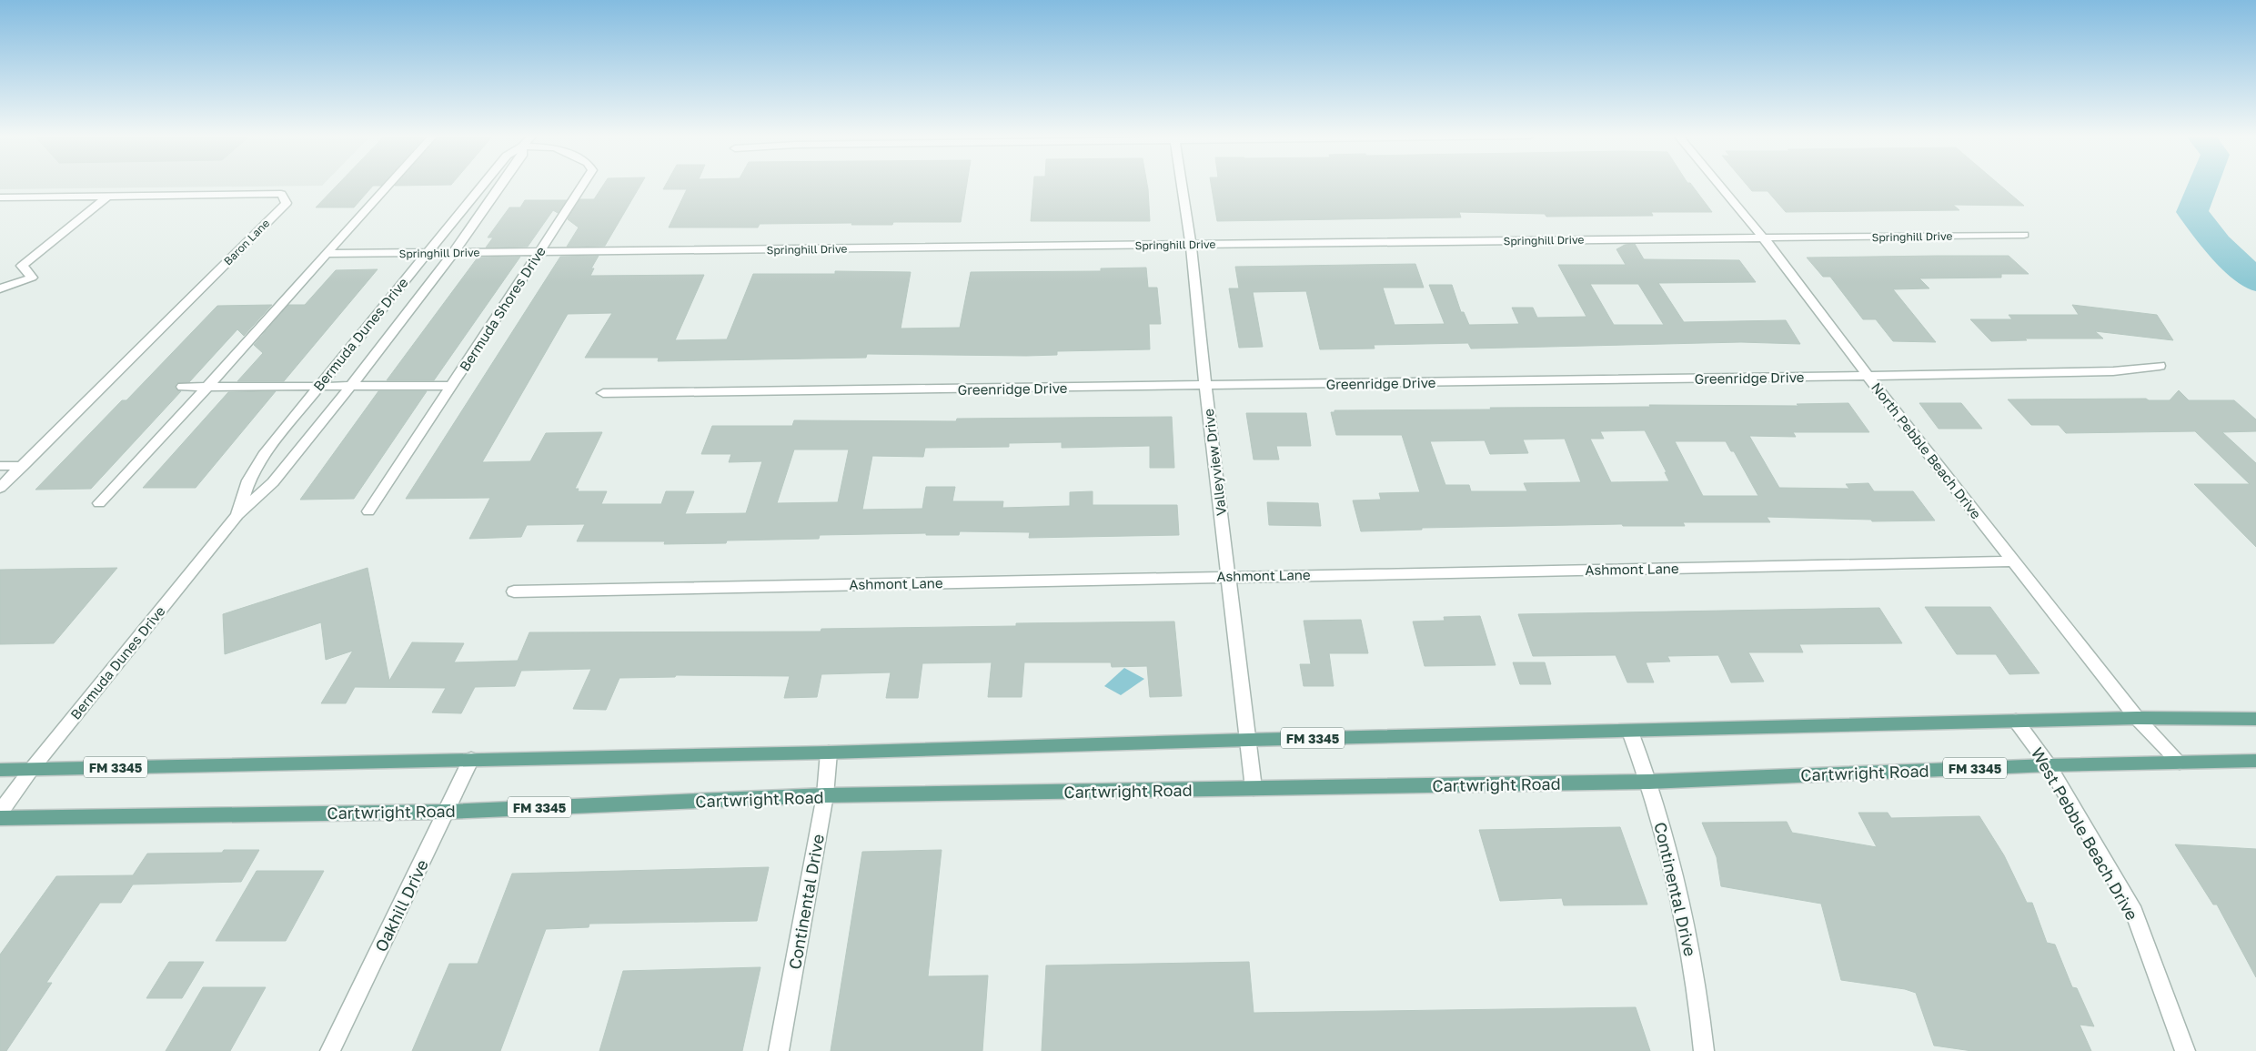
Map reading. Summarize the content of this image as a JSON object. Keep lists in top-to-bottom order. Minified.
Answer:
{"streets":{"main road":["FM 3345","Cartwright Road"],"street":["Springhill Drive","Baron Lane","Bermuda Shores Drive","Bermuda Dunes Drive","Greenridge Drive","North Pebble Beach Drive","Valleyview Drive","Ashmont Lane","West Pebble Beach Drive","Continental Drive","Oakhill Drive"]},"crossings":[["Springhill Drive","Bermuda Shores Drive"],["Springhill Drive","Bermuda Dunes Drive"],["Springhill Drive","North Pebble Beach Drive"],["Springhill Drive","Valleyview Drive"],["Bermuda Dunes Drive","FM 3345"],["Greenridge Drive","North Pebble Beach Drive"],["Greenridge Drive","Valleyview Drive"],["North Pebble Beach Drive","Ashmont Lane"],["North Pebble Beach Drive","FM 3345"],["North Pebble Beach Drive","Cartwright Road"],["Valleyview Drive","Ashmont Lane"],["Valleyview Drive","FM 3345"],["Valleyview Drive","Cartwright Road"],["FM 3345","West Pebble Beach Drive"],["FM 3345","Continental Drive"],["FM 3345","Oakhill Drive"],["Cartwright Road","West Pebble Beach Drive"],["Cartwright Road","Continental Drive"],["Cartwright Road","Oakhill Drive"]]}
